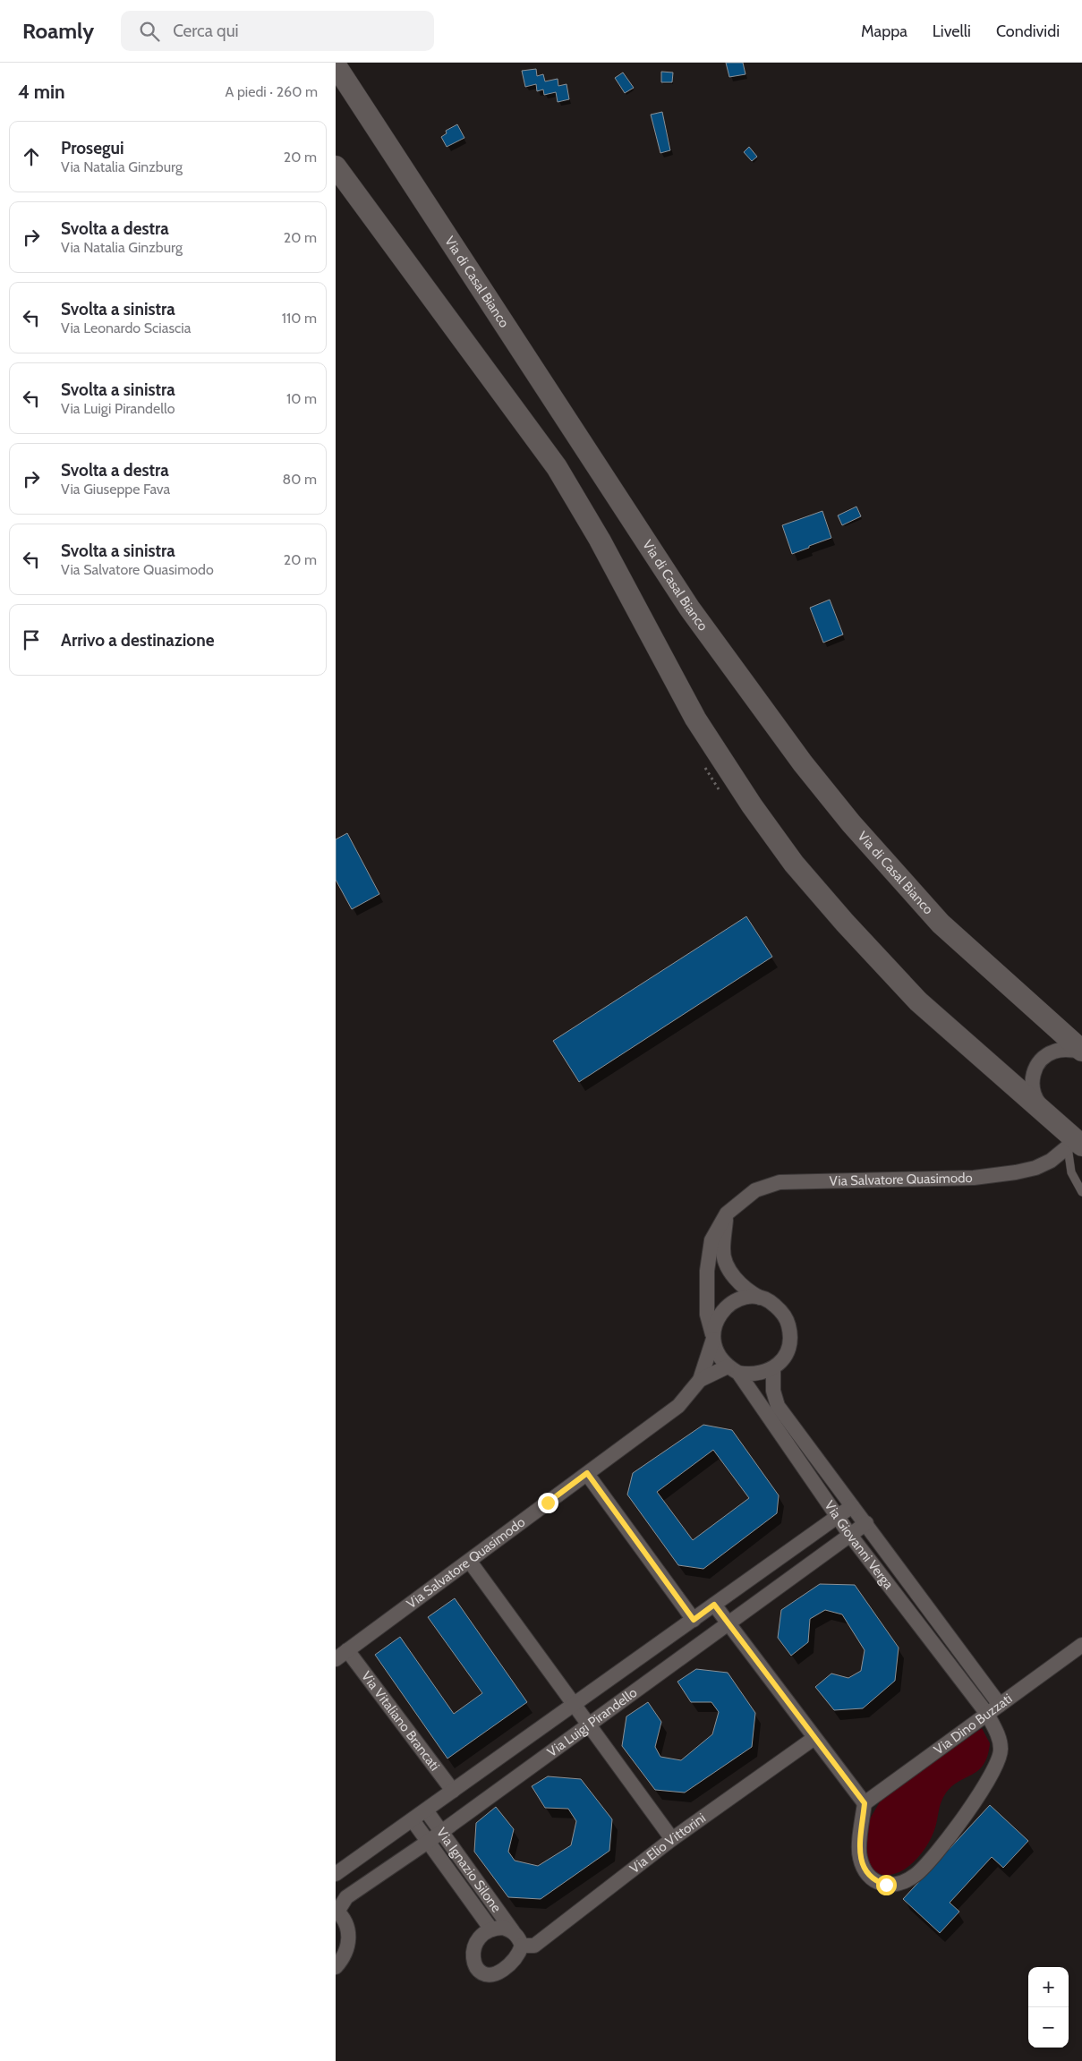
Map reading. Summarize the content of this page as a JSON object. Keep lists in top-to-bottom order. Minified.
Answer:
{"streets":{"main road":["Via di Casal Bianco"],"street":["Via Salvatore Quasimodo","Via Giovanni Verga","Via Vitaliano Brancati","Via Luigi Pirandello","Via Dino Buzzati","Via Elio Vittorini","Via Ignazio Silone"]},"crossings":[["Via Salvatore Quasimodo","Via Giovanni Verga"],["Via Salvatore Quasimodo","Via Vitaliano Brancati"],["Via Giovanni Verga","Via Luigi Pirandello"],["Via Giovanni Verga","Via Dino Buzzati"],["Via Vitaliano Brancati","Via Luigi Pirandello"],["Via Luigi Pirandello","Via Ignazio Silone"],["Via Elio Vittorini","Via Ignazio Silone"]],"page":{"header":"Roamly","search":"Cerca qui","nav":["Mappa","Livelli","Condividi"],"heading":["4 min","A piedi · 260 m"],"list":[["Prosegui","Via Natalia Ginzburg","20 m"],["Svolta a destra","Via Natalia Ginzburg","20 m"],["Svolta a sinistra","Via Leonardo Sciascia","110 m"],["Svolta a sinistra","Via Luigi Pirandello","10 m"],["Svolta a destra","Via Giuseppe Fava","80 m"],["Svolta a sinistra","Via Salvatore Quasimodo","20 m"],"Arrivo a destinazione"],"map_buttons":["+","−"]}}
